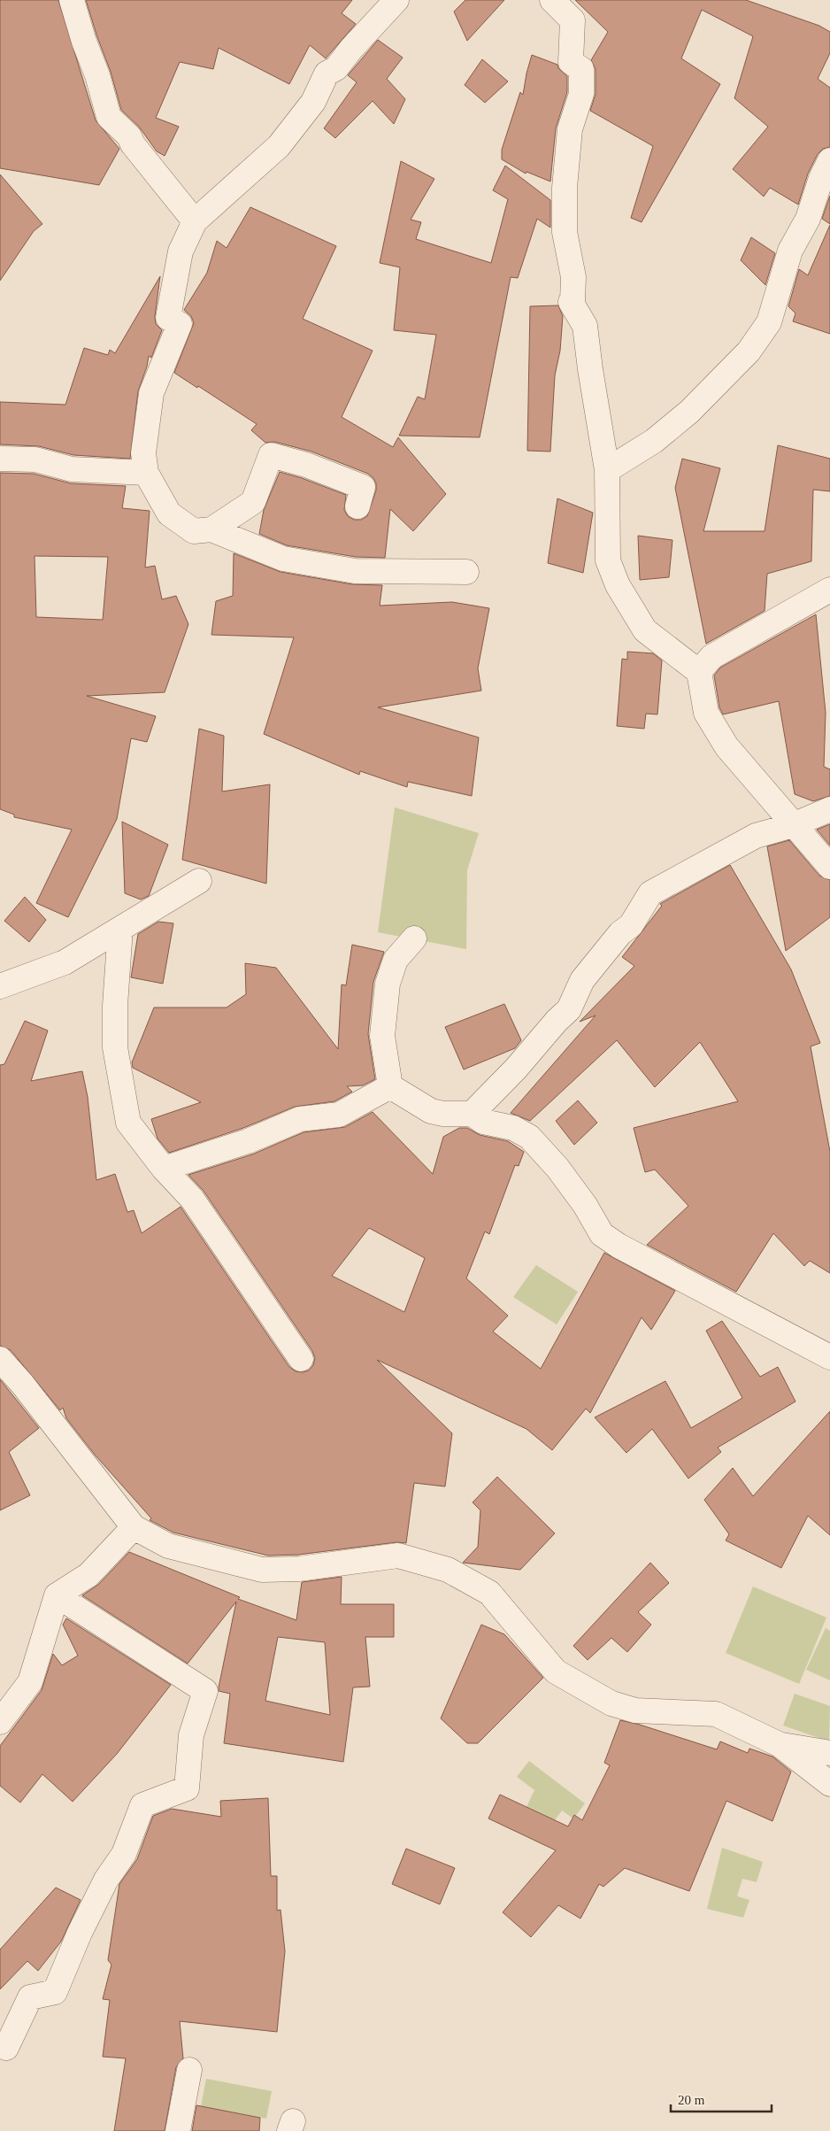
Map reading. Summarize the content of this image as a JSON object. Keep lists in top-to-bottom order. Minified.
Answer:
{"scale_bar":"20 m"}
